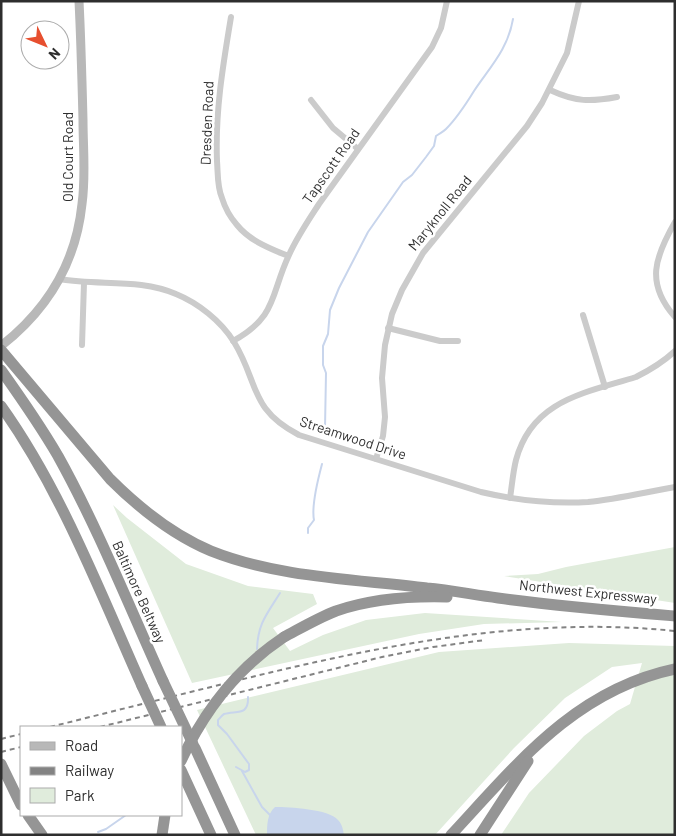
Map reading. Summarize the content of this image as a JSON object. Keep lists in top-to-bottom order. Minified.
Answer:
{"streets":{"highway":["Baltimore Beltway","Northwest Expressway"],"main road":["Old Court Road"],"street":["Dresden Road","Tapscott Road","Maryknoll Road","Streamwood Drive"]},"crossings":[["Dresden Road","Tapscott Road"],["Old Court Road","Streamwood Drive"],["Tapscott Road","Streamwood Drive"],["Maryknoll Road","Streamwood Drive"]],"legend":["Road","Railway","Park"],"north":"bottom right"}
